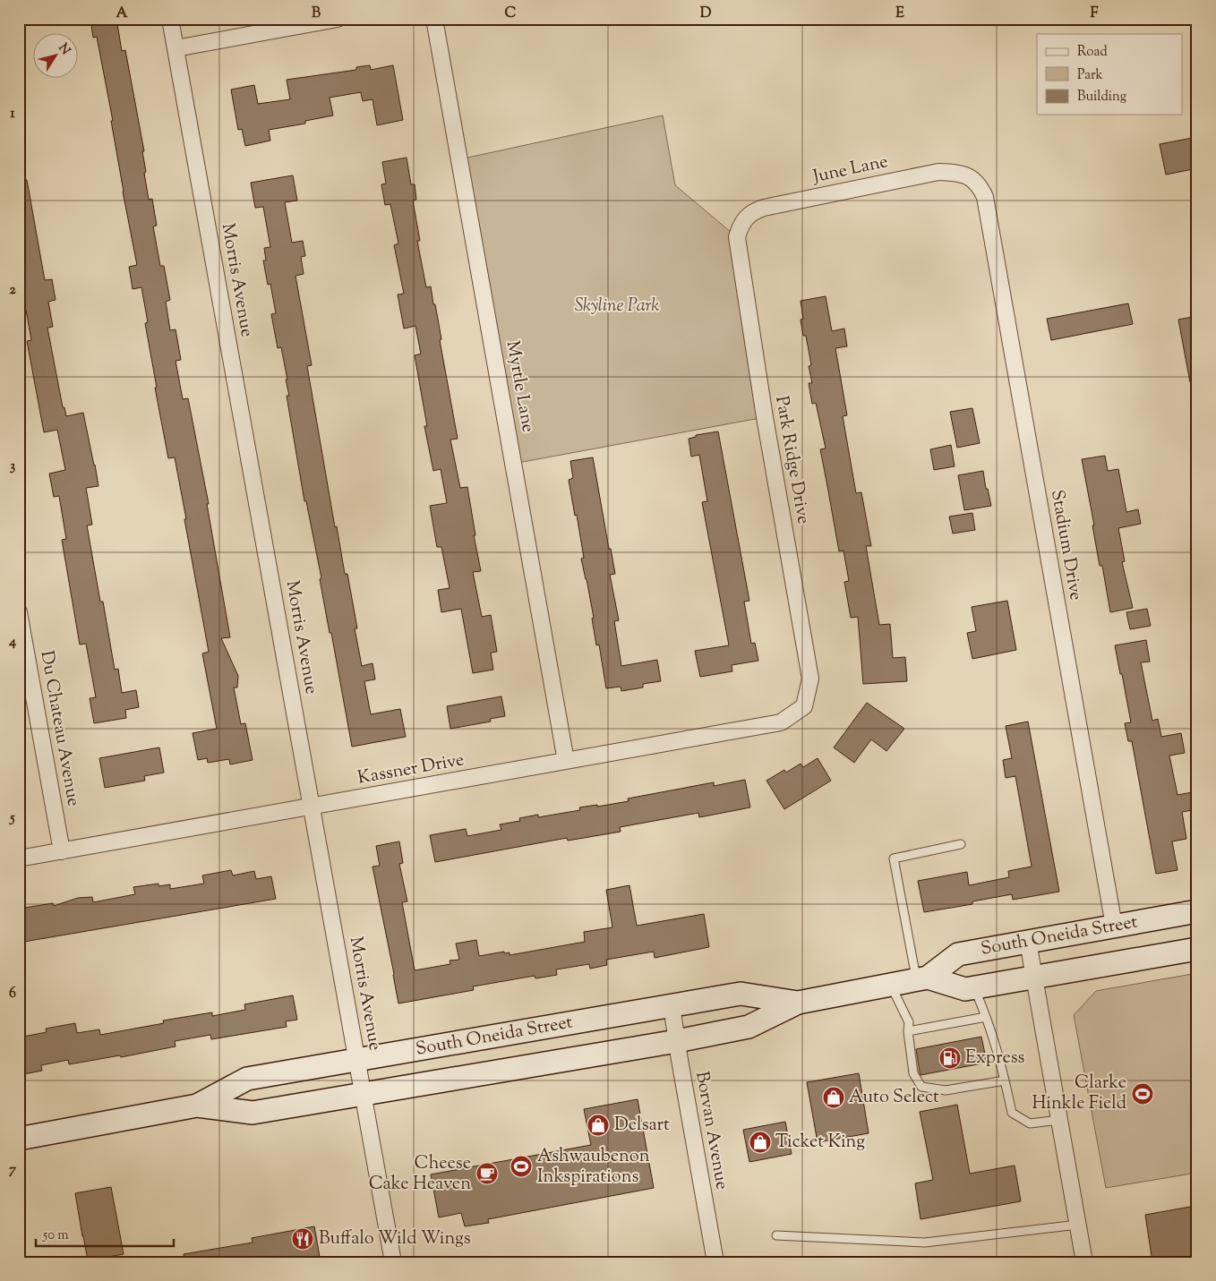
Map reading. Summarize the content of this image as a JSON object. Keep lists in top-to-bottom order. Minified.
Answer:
{"streets":{"street":["June Lane","Morris Avenue","Myrtle Lane","Park Ridge Drive","Stadium Drive","Du Chateau Avenue","Kassner Drive","South Oneida Street","Borvan Avenue"]},"crossings":[["June Lane","Park Ridge Drive"],["June Lane","Stadium Drive"],["Morris Avenue","Kassner Drive"],["Morris Avenue","South Oneida Street"],["Myrtle Lane","Kassner Drive"],["Park Ridge Drive","Kassner Drive"],["Stadium Drive","South Oneida Street"],["Du Chateau Avenue","Kassner Drive"],["South Oneida Street","Borvan Avenue"]],"parks":["Skyline Park"],"places":{"fuel station":["Express"],"sports":["Clarke Hinkle Field","Ashwaubenon Inkspirations"],"shop":["Auto Select","Delsart","Ticket King"],"cafe":["Cheese Cake Heaven"],"restaurant":["Buffalo Wild Wings"]},"legend":["Road","Park","Building"],"scale_bar":"50 m","north":"top right","grid":{"columns":["A","B","C","D","E","F"],"rows":["1","2","3","4","5","6","7"]}}
